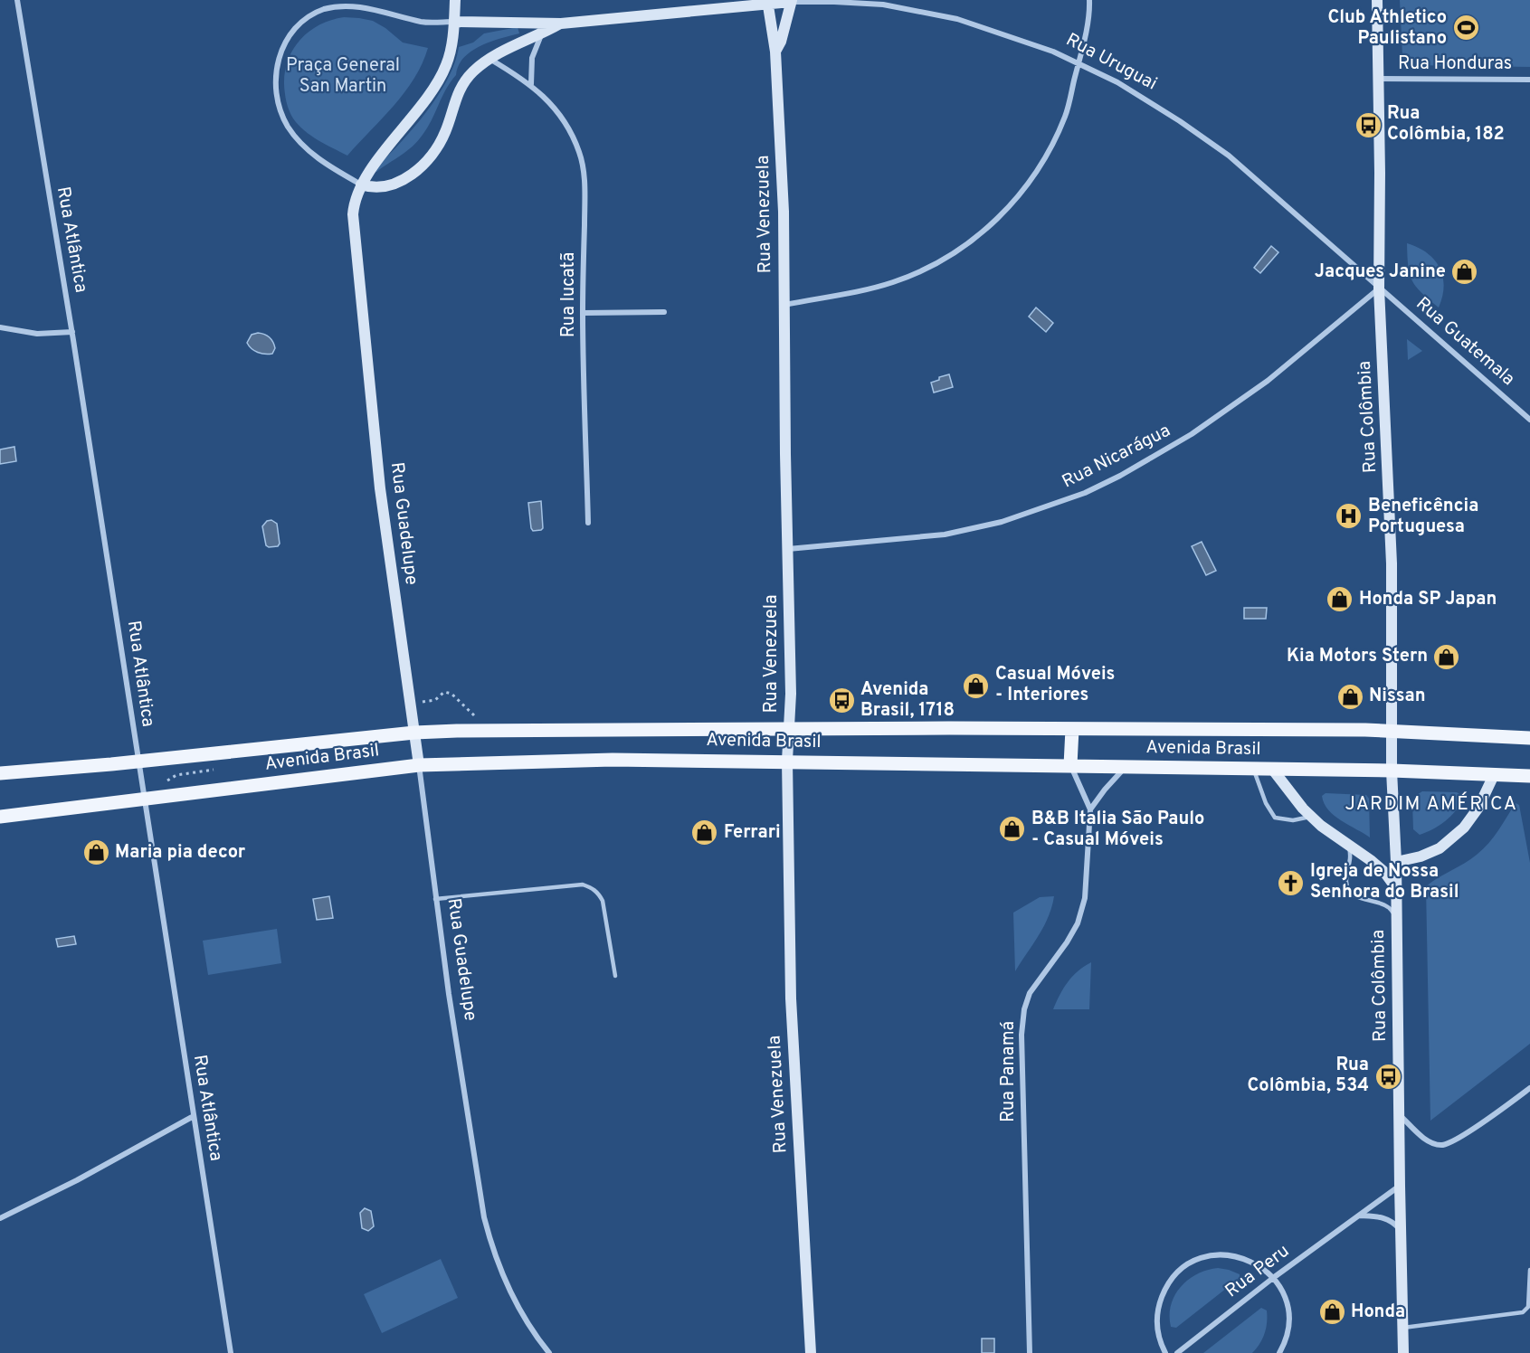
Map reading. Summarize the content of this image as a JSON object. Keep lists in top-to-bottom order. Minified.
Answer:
{"streets":{"main road":["Avenida Brasil"],"street":["Rua Uruguai","Rua Honduras","Rua Venezuela","Rua Atlântica","Rua Iucatã","Rua Guatemala","Rua Colômbia","Rua Nicarágua","Rua Guadelupe","Rua Panamá","Rua Peru"]},"crossings":[["Rua Uruguai","Rua Venezuela"],["Rua Uruguai","Rua Guatemala"],["Rua Uruguai","Rua Colômbia"],["Rua Uruguai","Rua Nicarágua"],["Rua Honduras","Rua Colômbia"],["Rua Venezuela","Rua Nicarágua"],["Rua Venezuela","Avenida Brasil"],["Rua Atlântica","Avenida Brasil"],["Rua Guatemala","Rua Colômbia"],["Rua Guatemala","Rua Nicarágua"],["Rua Colômbia","Rua Nicarágua"],["Rua Colômbia","Avenida Brasil"],["Rua Colômbia","Rua Peru"],["Rua Guadelupe","Avenida Brasil"],["Avenida Brasil","Rua Panamá"]],"districts":["JARDIM AMÉRICA"],"parks":["Praça General San Martin"],"places":{"sports":["Club Athletico Paulistano"],"bus stop":["Rua Colômbia, 182","Avenida Brasil, 1718","Rua Colômbia, 534"],"shop":["Jacques Janine","Honda SP Japan","Kia Motors Stern","Casual Móveis - Interiores","Nissan","B&B Italia São Paulo - Casual Móveis","Ferrari","Maria pia decor","Honda"],"hospital":["Beneficência Portuguesa"],"church":["Igreja de Nossa Senhora do Brasil"]}}
